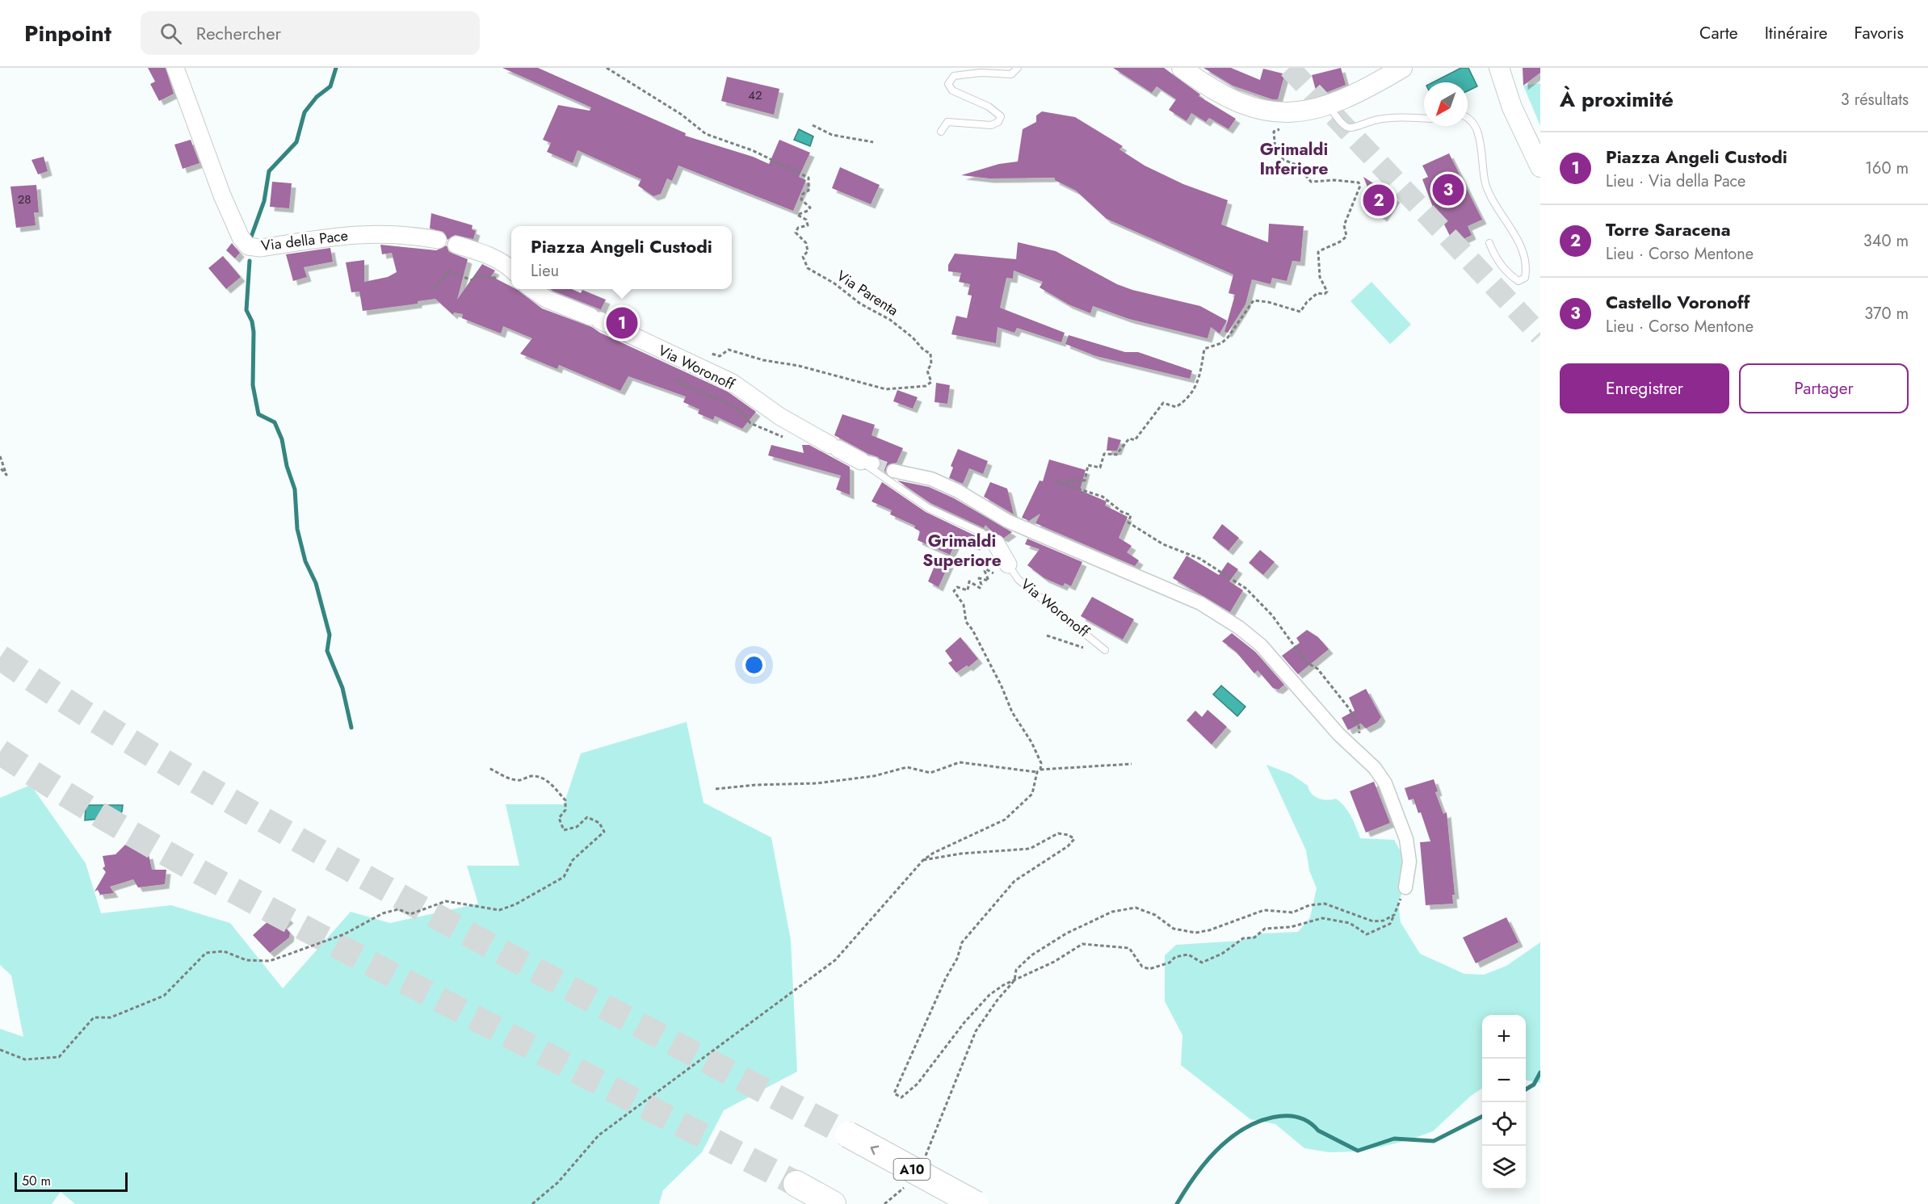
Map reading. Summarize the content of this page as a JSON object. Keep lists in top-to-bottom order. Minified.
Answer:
{"streets":{"highway":["A10"],"street":["Via della Pace","Via Woronoff"],"path":["Via Parenta"]},"districts":["Grimaldi Inferiore","Grimaldi Superiore"],"house_numbers":["42","28"],"scale_bar":"50 m","north":"bottom left","page":{"header":"Pinpoint","search":"Rechercher","nav":["Carte","Itinéraire","Favoris"],"heading":["À proximité","3 résultats"],"list":[{"mark":"1","name":"Piazza Angeli Custodi","note":"Lieu · Via della Pace","value":"160 m"},{"mark":"2","name":"Torre Saracena","note":"Lieu · Corso Mentone","value":"340 m"},{"mark":"3","name":"Castello Voronoff","note":"Lieu · Corso Mentone","value":"370 m"}],"pins":["3","2","1"],"popup":["Piazza Angeli Custodi","Lieu"],"buttons":["Enregistrer","Partager"],"map_buttons":["+","−"],"scale":"50 m"}}
